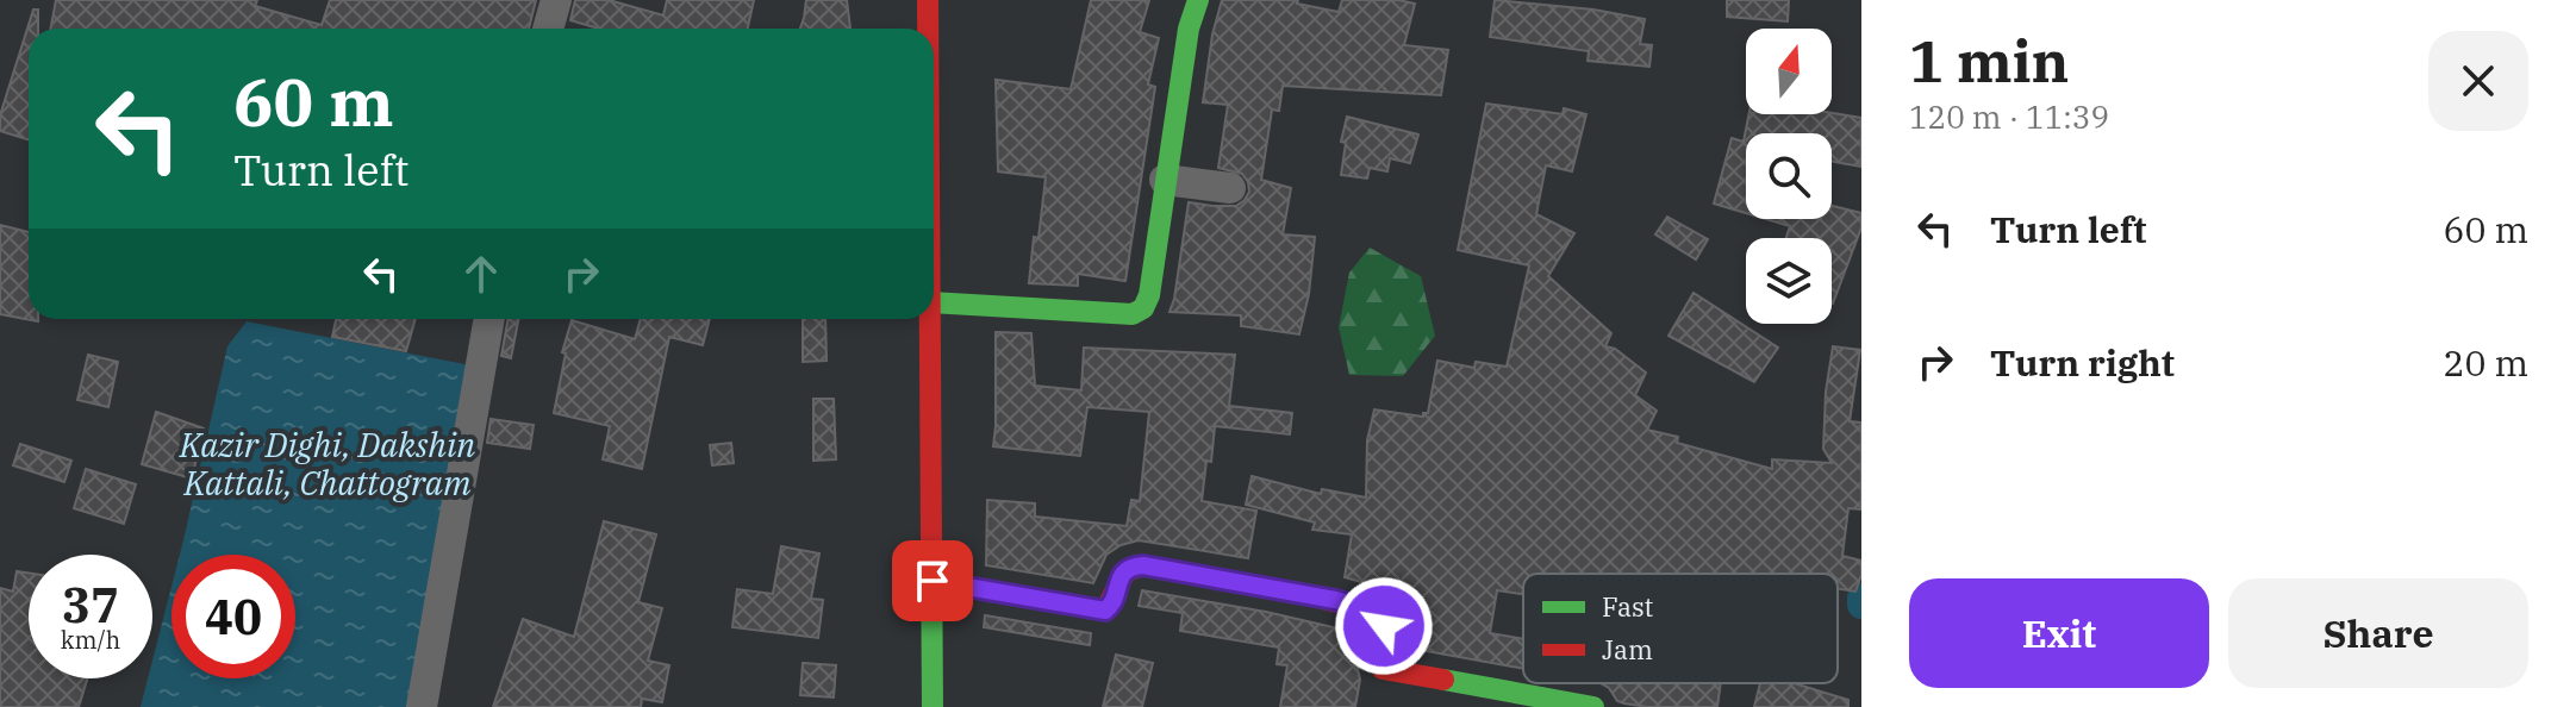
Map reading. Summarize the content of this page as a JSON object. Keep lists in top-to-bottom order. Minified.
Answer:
{"water":["Kazir Dighi, Dakshin Kattali, Chattogram"],"legend":["Fast","Jam"],"north":"top","page":{"heading":["1 min","120 m · 11:39"],"turn":["60 m","Turn left"],"list":[{"name":"Turn left","value":"60 m"},{"name":"Turn right","value":"20 m"}],"speed":"37 km/h","limit":"40","buttons":["Exit","Share"]}}
